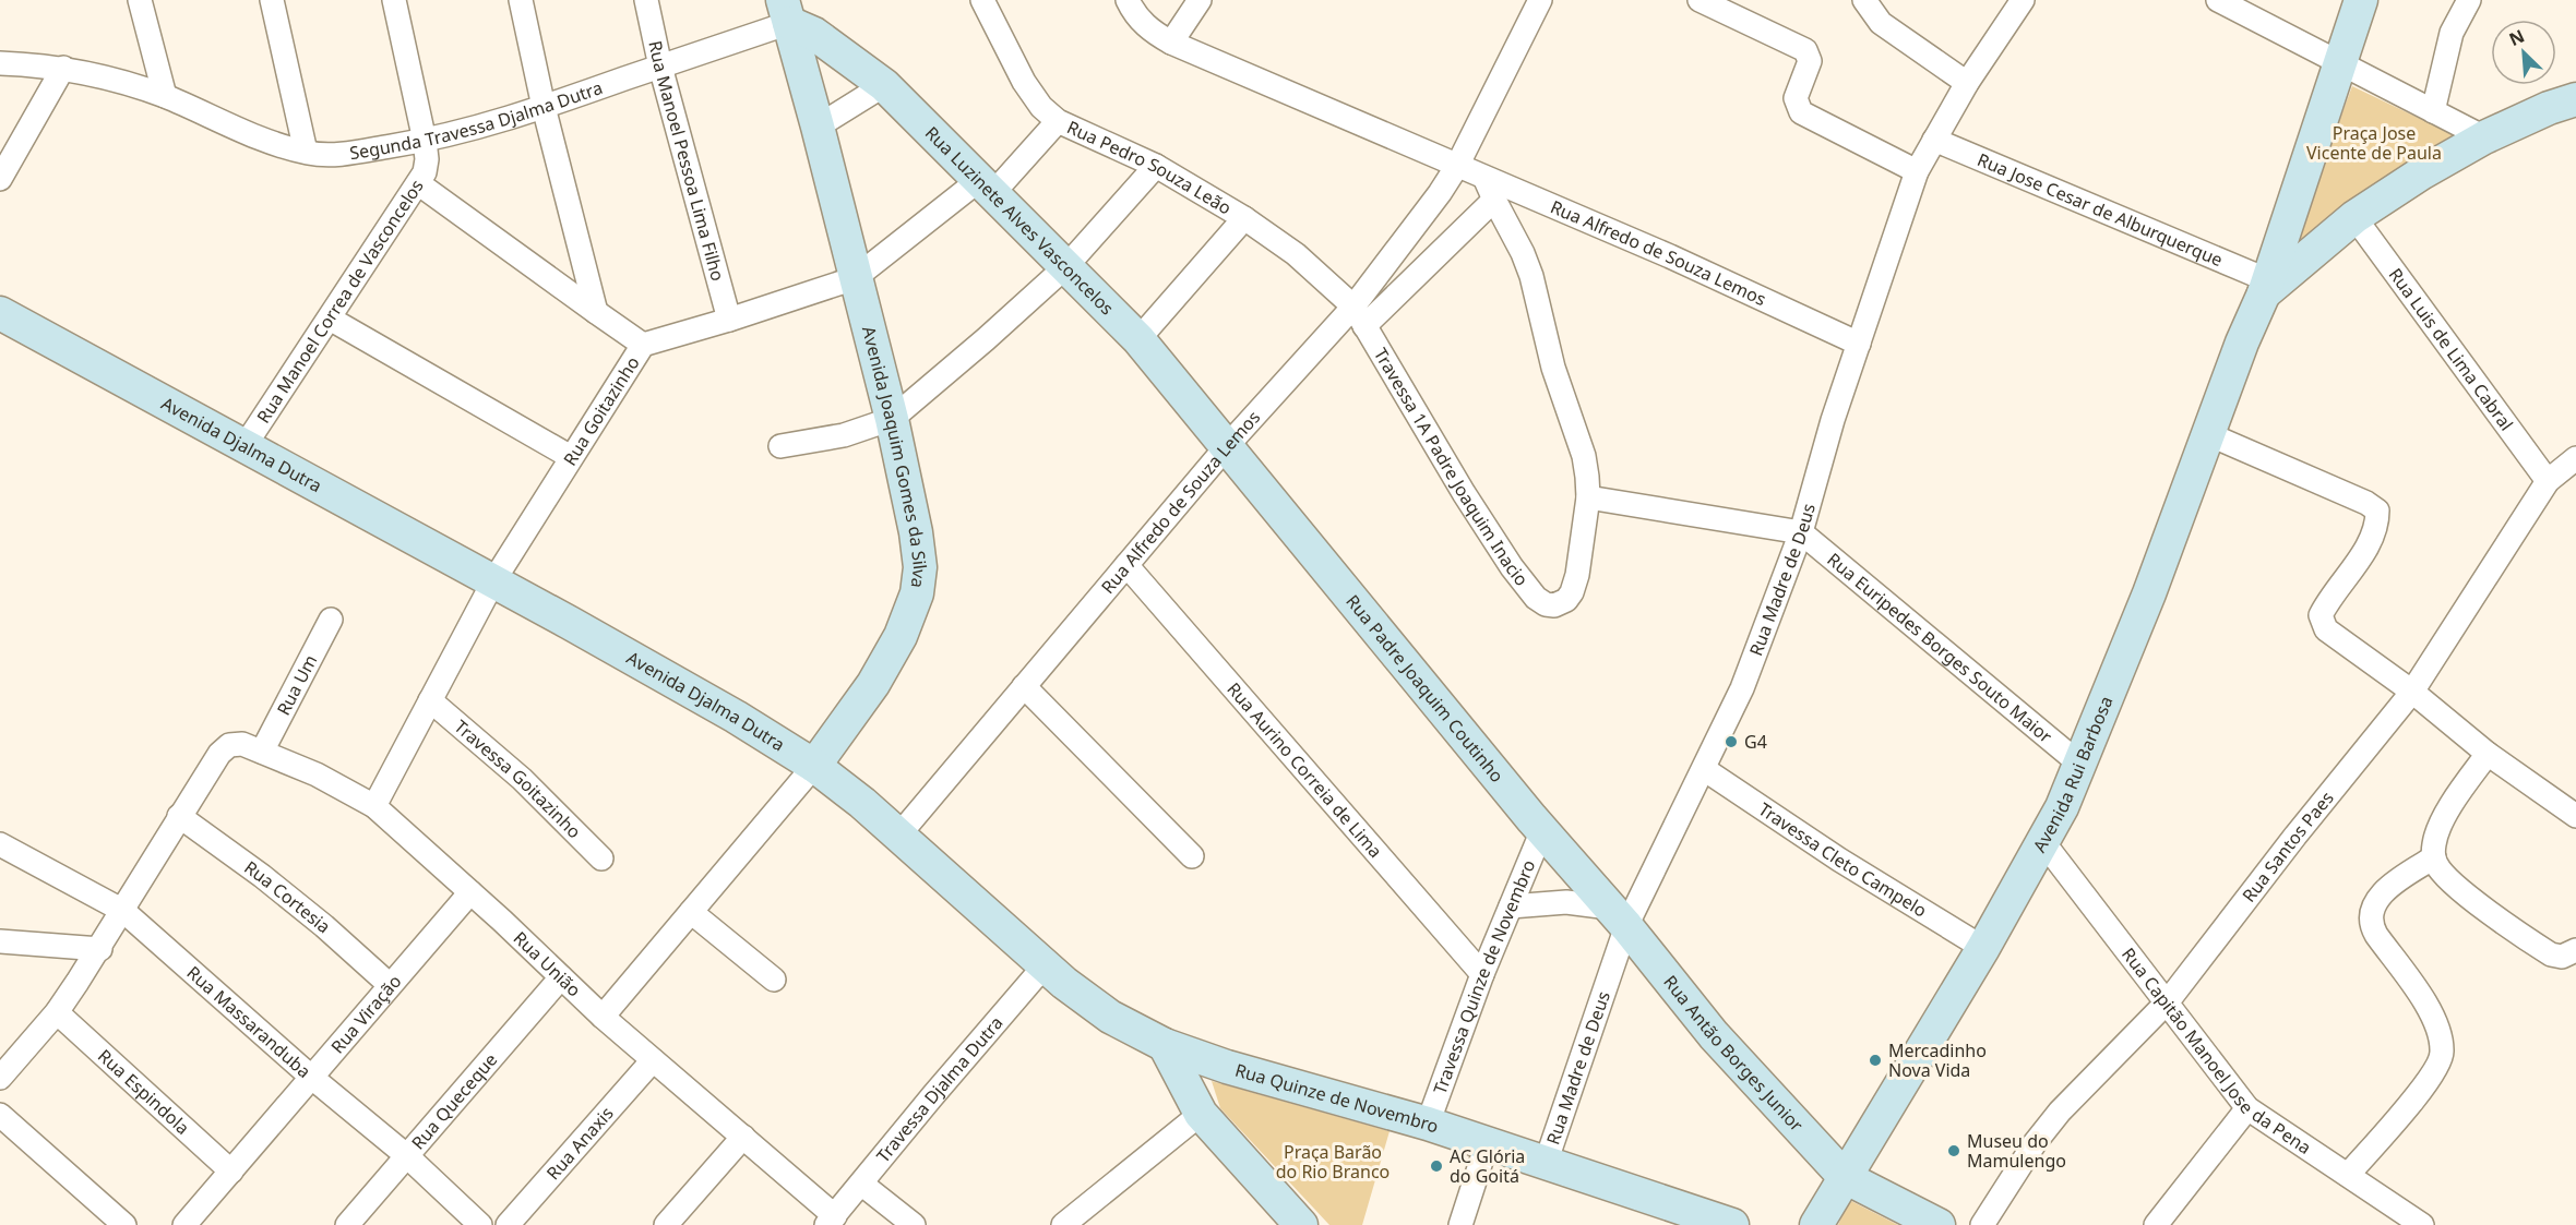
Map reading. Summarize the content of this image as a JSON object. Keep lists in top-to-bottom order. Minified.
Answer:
{"streets":{"street":["Segunda Travessa Djalma Dutra","Rua Manoel Pessoa Lima Filho","Rua Pedro Souza Leão","Rua Jose Cesar de Alburquerque","Rua Luzinete Alves Vasconcelos","Rua Alfredo de Souza Lemos","Rua Manoel Correa de Vasconcelos","Rua Luis de Lima Cabral","Rua Goitazinho","Avenida Djalma Dutra","Avenida Joaquim Gomes da Silva","Travessa 1A Padre Joaquim Inacio","Rua Madre de Deus","Rua Euripedes Borges Souto Maior","Rua Um","Rua Padre Joaquim Coutinho","Rua Aurino Correia de Lima","Avenida Rui Barbosa","Travessa Goitazinho","Rua Santos Paes","Travessa Cleto Campelo","Rua Cortesia","Rua União","Travessa Quinze de Novembro","Rua Viração","Rua Massaranduba","Rua Capitão Manoel Jose da Pena","Rua Antão Borges Junior","Travessa Djalma Dutra","Rua Espindola","Rua Quinze de Novembro","Rua Queceque","Rua Anaxis"]},"crossings":[["Segunda Travessa Djalma Dutra","Rua Manoel Pessoa Lima Filho"],["Segunda Travessa Djalma Dutra","Rua Luzinete Alves Vasconcelos"],["Segunda Travessa Djalma Dutra","Rua Manoel Correa de Vasconcelos"],["Segunda Travessa Djalma Dutra","Avenida Joaquim Gomes da Silva"],["Rua Manoel Pessoa Lima Filho","Rua Goitazinho"],["Rua Pedro Souza Leão","Rua Alfredo de Souza Lemos"],["Rua Pedro Souza Leão","Rua Goitazinho"],["Rua Pedro Souza Leão","Travessa 1A Padre Joaquim Inacio"],["Rua Jose Cesar de Alburquerque","Rua Madre de Deus"],["Rua Jose Cesar de Alburquerque","Avenida Rui Barbosa"],["Rua Luzinete Alves Vasconcelos","Rua Alfredo de Souza Lemos"],["Rua Luzinete Alves Vasconcelos","Rua Goitazinho"],["Rua Luzinete Alves Vasconcelos","Avenida Joaquim Gomes da Silva"],["Rua Luzinete Alves Vasconcelos","Rua Padre Joaquim Coutinho"],["Rua Alfredo de Souza Lemos","Avenida Djalma Dutra"],["Rua Alfredo de Souza Lemos","Travessa 1A Padre Joaquim Inacio"],["Rua Alfredo de Souza Lemos","Rua Madre de Deus"],["Rua Alfredo de Souza Lemos","Rua Padre Joaquim Coutinho"],["Rua Alfredo de Souza Lemos","Rua Aurino Correia de Lima"],["Rua Manoel Correa de Vasconcelos","Avenida Djalma Dutra"],["Rua Luis de Lima Cabral","Rua Santos Paes"],["Rua Goitazinho","Avenida Djalma Dutra"],["Rua Goitazinho","Avenida Joaquim Gomes da Silva"],["Rua Goitazinho","Travessa Goitazinho"],["Rua Goitazinho","Rua União"],["Avenida Djalma Dutra","Avenida Joaquim Gomes da Silva"],["Avenida Djalma Dutra","Travessa Djalma Dutra"],["Avenida Djalma Dutra","Rua Quinze de Novembro"],["Avenida Joaquim Gomes da Silva","Rua União"],["Rua Madre de Deus","Rua Euripedes Borges Souto Maior"],["Rua Madre de Deus","Rua Padre Joaquim Coutinho"],["Rua Madre de Deus","Travessa Cleto Campelo"],["Rua Madre de Deus","Rua Antão Borges Junior"],["Rua Madre de Deus","Rua Quinze de Novembro"],["Rua Euripedes Borges Souto Maior","Avenida Rui Barbosa"],["Rua Um","Rua União"],["Rua Padre Joaquim Coutinho","Travessa Quinze de Novembro"],["Rua Padre Joaquim Coutinho","Rua Antão Borges Junior"],["Rua Aurino Correia de Lima","Travessa Quinze de Novembro"],["Avenida Rui Barbosa","Travessa Cleto Campelo"],["Avenida Rui Barbosa","Rua Capitão Manoel Jose da Pena"],["Avenida Rui Barbosa","Rua Antão Borges Junior"],["Rua Santos Paes","Rua Capitão Manoel Jose da Pena"],["Rua Cortesia","Rua Viração"],["Rua União","Rua Viração"],["Rua União","Travessa Djalma Dutra"],["Rua União","Rua Queceque"],["Rua União","Rua Anaxis"],["Travessa Quinze de Novembro","Rua Quinze de Novembro"],["Rua Viração","Rua Massaranduba"],["Rua Viração","Rua Espindola"],["Rua Massaranduba","Rua Queceque"]],"parks":["Praça Jose Vicente de Paula","Praça Barão do Rio Branco"],"places":["G4","Mercadinho Nova Vida","Museu do Mamulengo","AC Glória do Goitá"],"north":"top left"}
